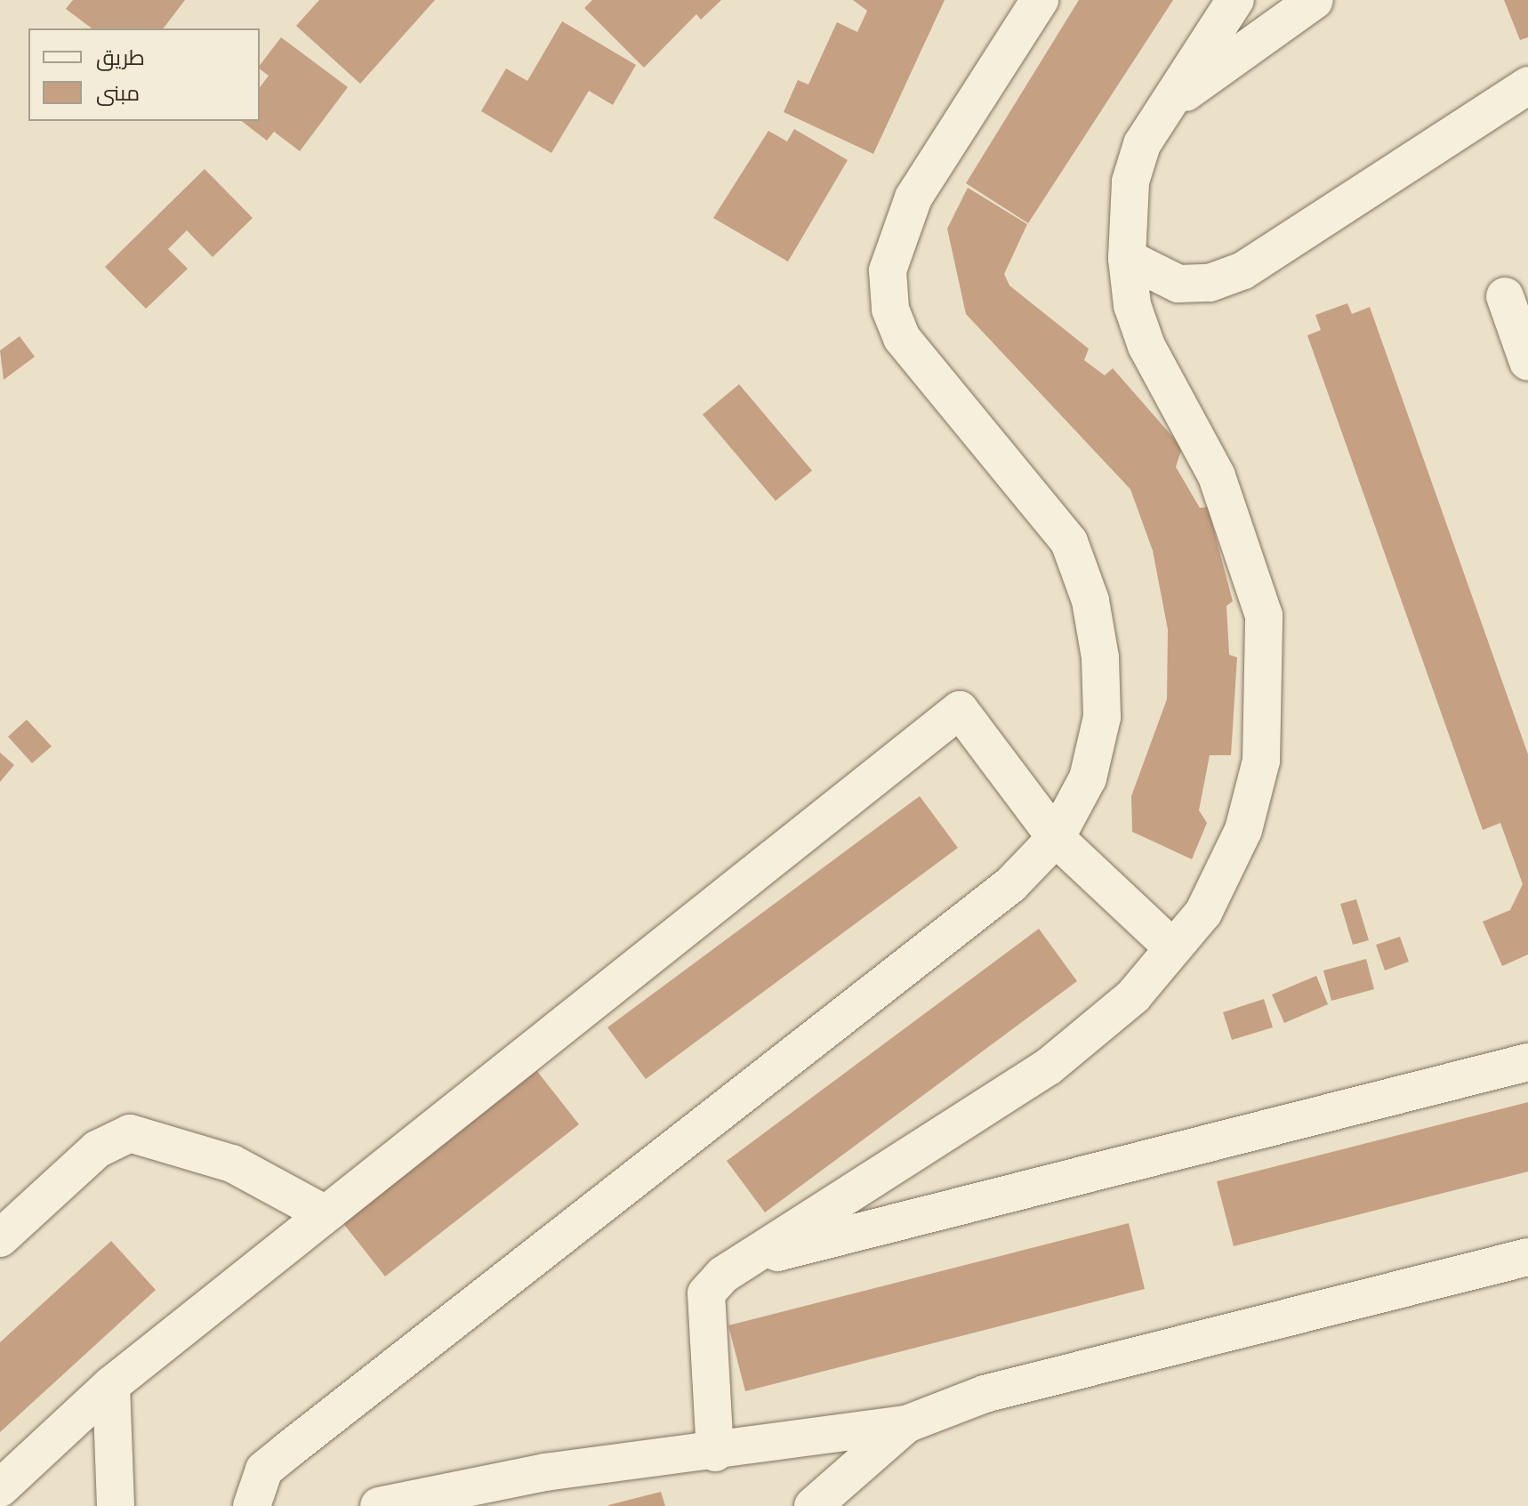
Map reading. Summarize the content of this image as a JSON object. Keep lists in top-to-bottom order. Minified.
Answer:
{"legend":["طريق","مبنى"]}
